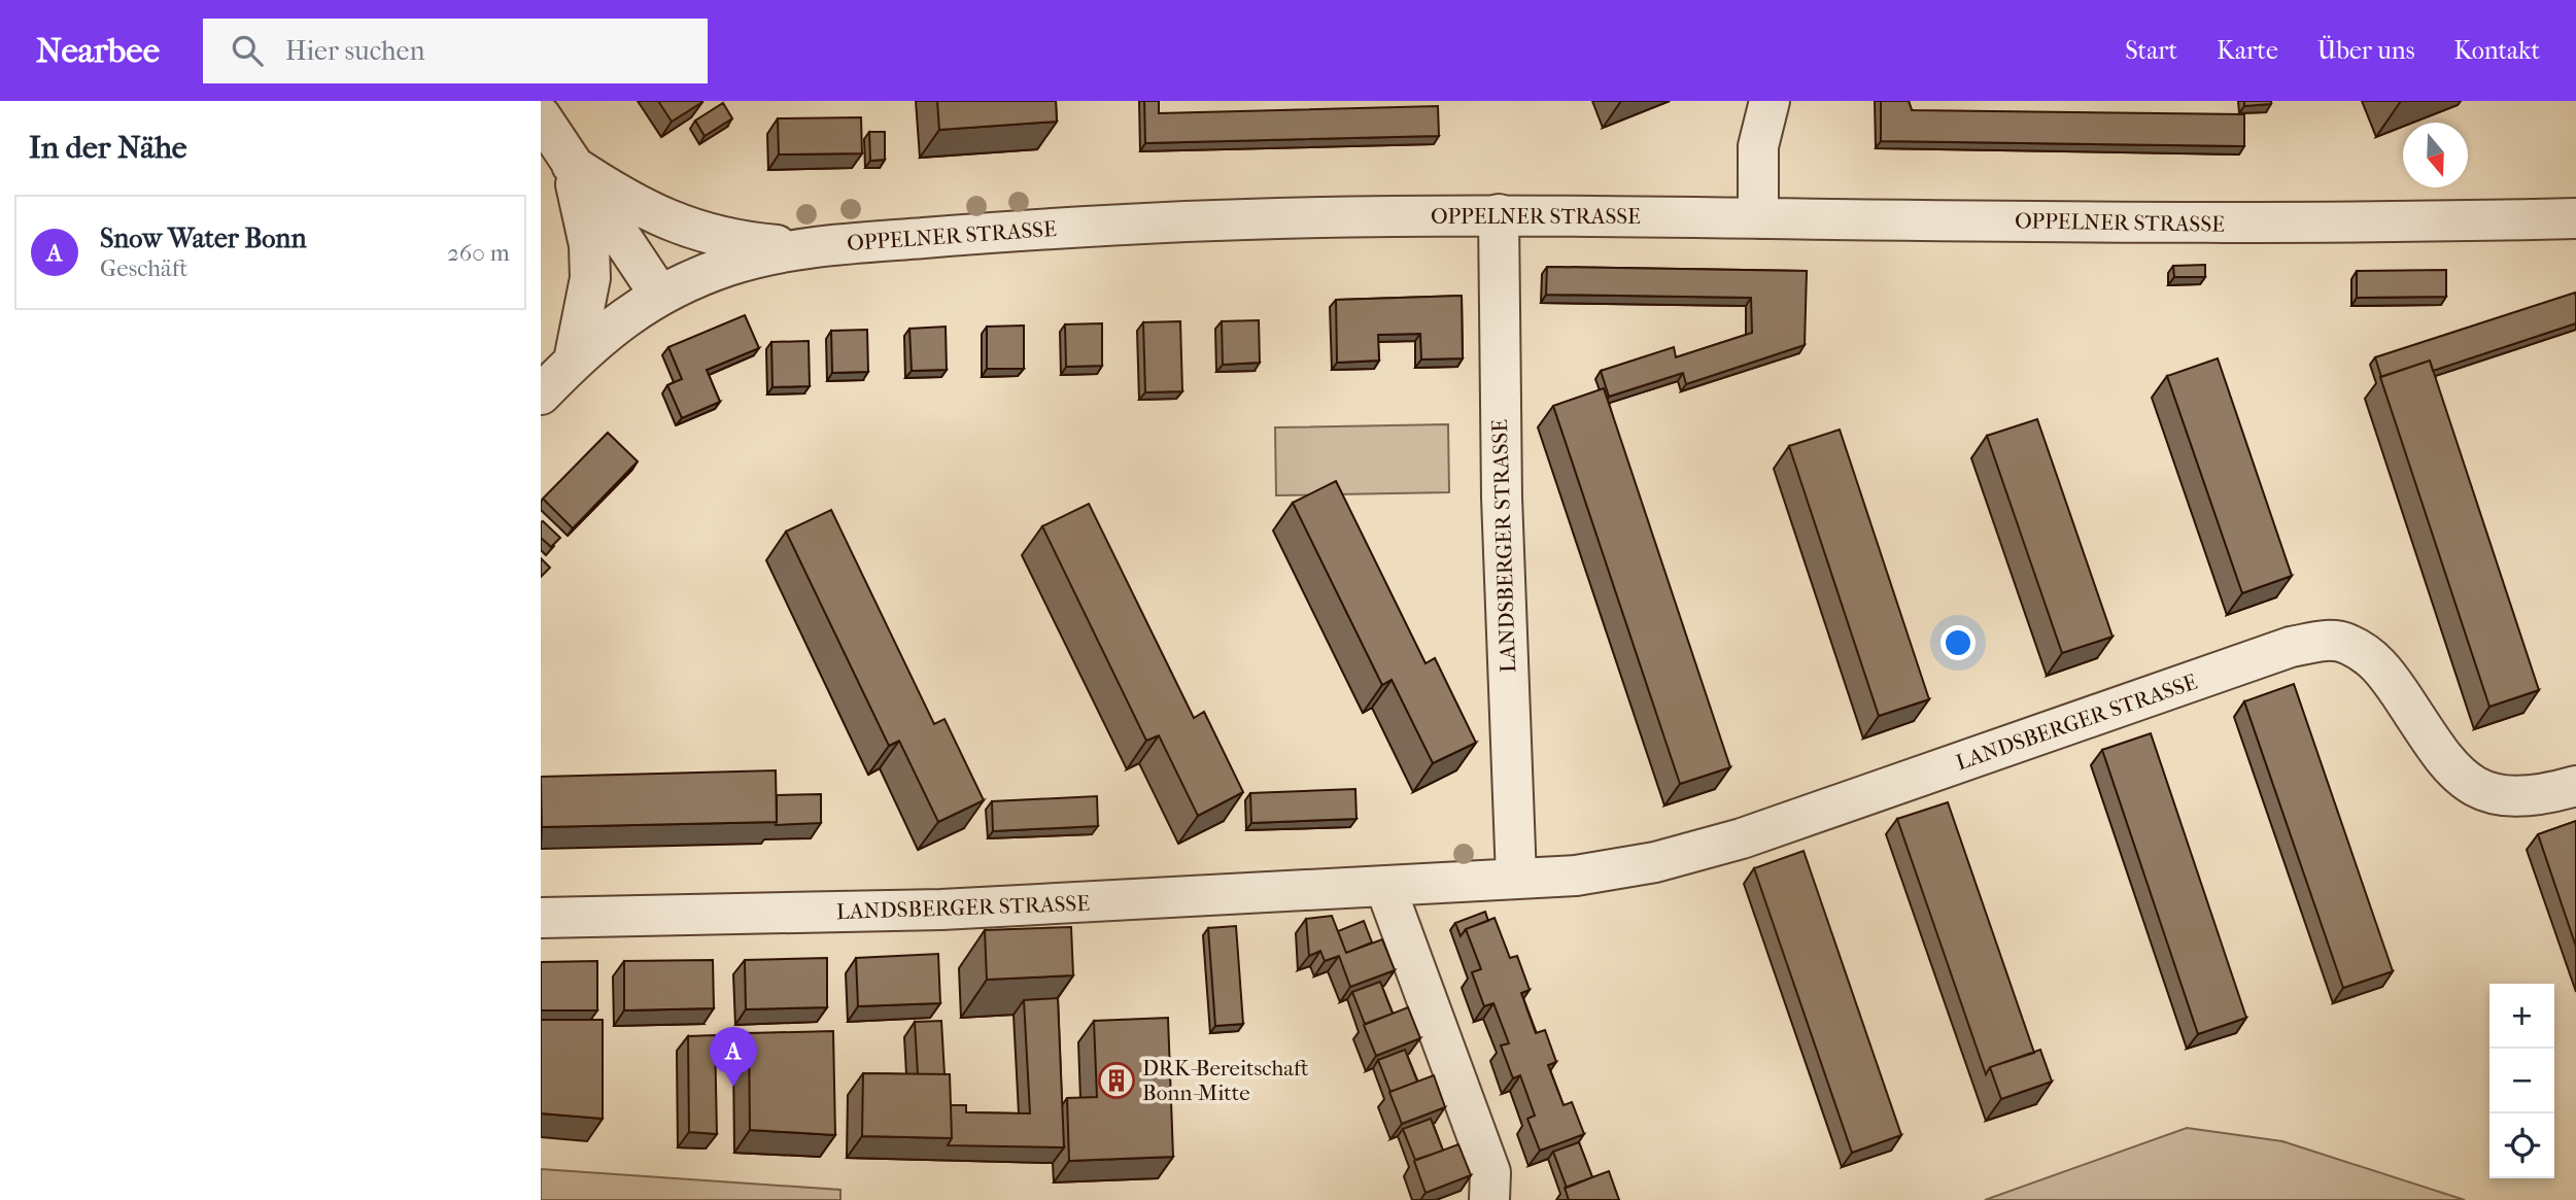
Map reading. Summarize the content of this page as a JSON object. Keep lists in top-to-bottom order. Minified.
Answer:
{"streets":{"street":["OPPELNER STRASSE","LANDSBERGER STRASSE"]},"crossings":[["OPPELNER STRASSE","LANDSBERGER STRASSE"]],"places":{"building":["DRK-Bereitschaft Bonn-Mitte"]},"north":"bottom","page":{"header":"Nearbee","search":"Hier suchen","nav":["Start","Karte","Über uns","Kontakt"],"heading":"In der Nähe","list":[{"mark":"A","name":"Snow Water Bonn","note":"Geschäft","value":"260 m"}],"map_buttons":["+","−"],"pins":"A"}}
